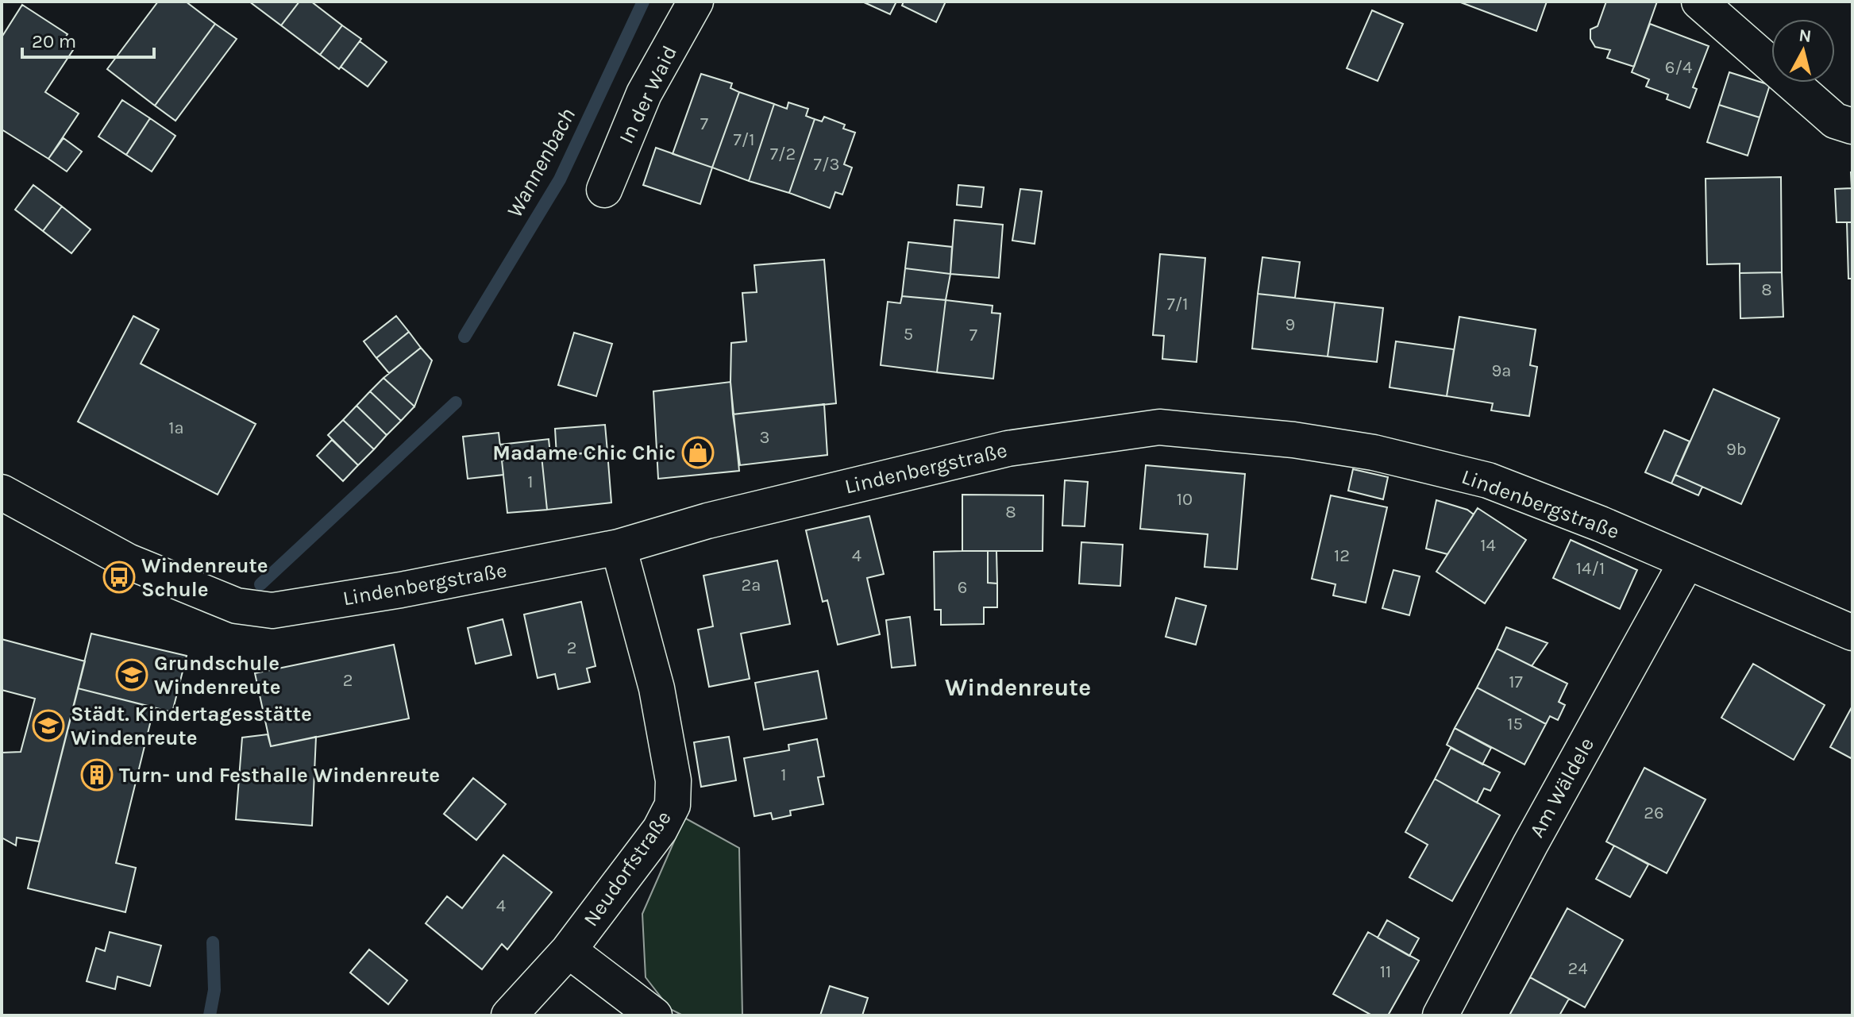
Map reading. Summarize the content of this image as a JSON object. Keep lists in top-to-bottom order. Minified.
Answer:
{"streets":{"street":["In der Waid","Lindenbergstraße","Am Wäldele","Neudorfstraße"]},"crossings":[["Lindenbergstraße","Am Wäldele"],["Lindenbergstraße","Neudorfstraße"]],"districts":["Windenreute"],"water":["Wannenbach"],"places":{"shop":["Madame Chic Chic"],"bus stop":["Windenreute Schule"],"school or university":["Grundschule Windenreute","Städt. Kindertagesstätte Windenreute"],"building":["Turn- und Festhalle Windenreute"]},"house_numbers":["6/4","7","7/1","7/2","7/3","8","7/1","9","5","7","9a","1a","3","9b","1","10","8","14","4","12","14/1","2a","6","2","2","17","15","1","26","4","24","11"],"scale_bar":"20 m","north":"top"}
